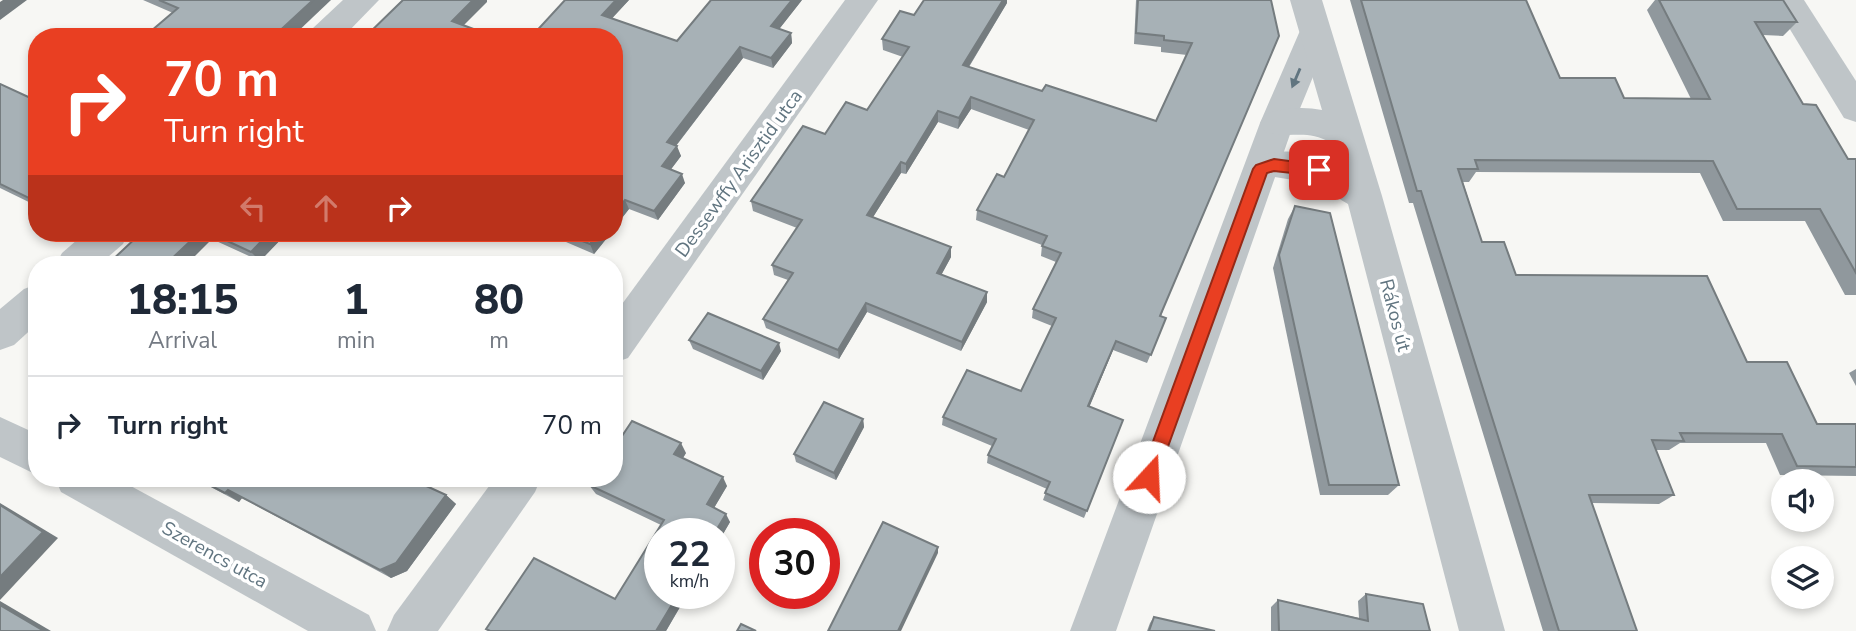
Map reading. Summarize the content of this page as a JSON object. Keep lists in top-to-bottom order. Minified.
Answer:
{"streets":{"street":["Dessewffy Arisztid utca","Rákos út","Szerencs utca"]},"page":{"turn":["70 m","Turn right"],"eta":["18:15","Arrival","1","min","80","m"],"list":[{"name":"Turn right","value":"70 m"}],"speed":"22 km/h","limit":"30"}}
